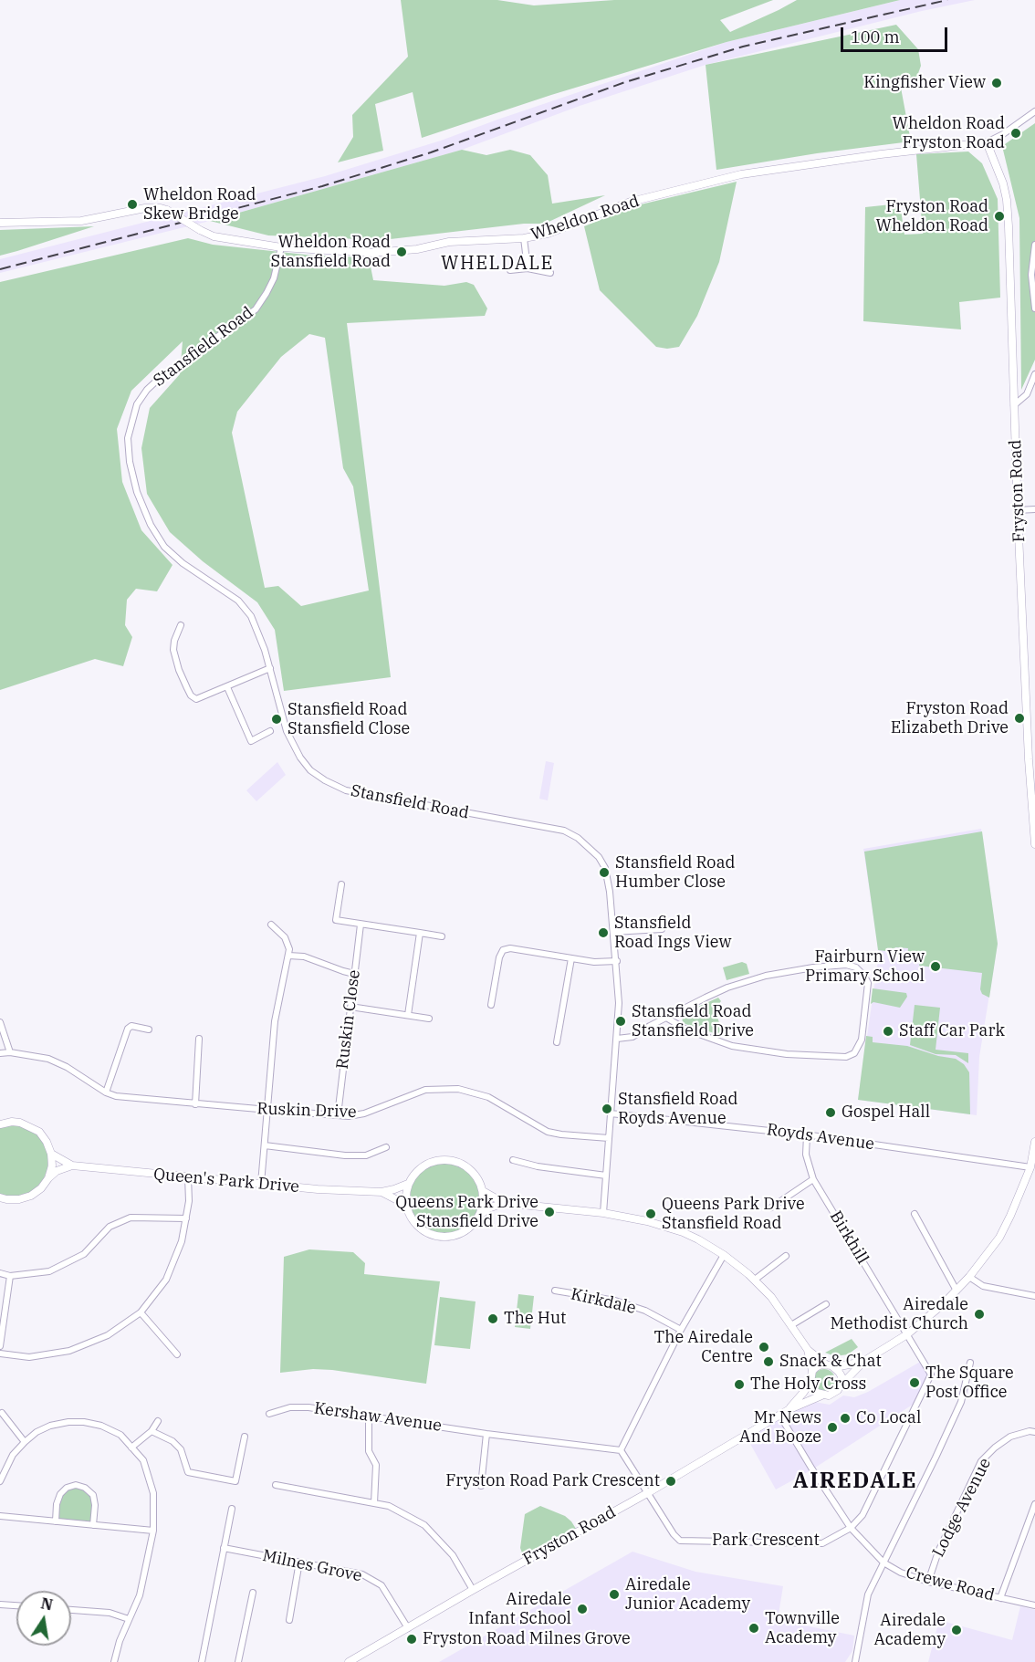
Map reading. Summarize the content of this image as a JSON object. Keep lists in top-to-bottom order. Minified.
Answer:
{"streets":{"street":["Wheldon Road","Stansfield Road","Fryston Road","Ruskin Close","Ruskin Drive","Royds Avenue","Queen's Park Drive","Birkhill","Kirkdale","Kershaw Avenue","Lodge Avenue","Park Crescent","Milnes Grove","Crewe Road"]},"crossings":[["Wheldon Road","Stansfield Road"],["Wheldon Road","Fryston Road"],["Stansfield Road","Ruskin Drive"],["Stansfield Road","Royds Avenue"],["Stansfield Road","Queen's Park Drive"],["Fryston Road","Royds Avenue"],["Fryston Road","Queen's Park Drive"],["Fryston Road","Birkhill"],["Fryston Road","Park Crescent"],["Fryston Road","Milnes Grove"],["Fryston Road","Crewe Road"],["Ruskin Close","Ruskin Drive"],["Royds Avenue","Birkhill"],["Birkhill","Park Crescent"],["Lodge Avenue","Crewe Road"],["Park Crescent","Crewe Road"]],"districts":["WHELDALE","AIREDALE"],"places":["Kingfisher View","Wheldon Road Fryston Road","Wheldon Road Skew Bridge","Fryston Road Wheldon Road","Wheldon Road Stansfield Road","Fryston Road Elizabeth Drive","Stansfield Road Stansfield Close","Stansfield Road Humber Close","Stansfield Road Ings View","Fairburn View Primary School","Stansfield Road Stansfield Drive","Staff Car Park","Stansfield Road Royds Avenue","Gospel Hall","Queens Park Drive Stansfield Drive","Queens Park Drive Stansfield Road","Airedale Methodist Church","The Hut","The Airedale Centre","Snack & Chat","The Square Post Office","The Holy Cross","Co Local","Mr News And Booze","Fryston Road Park Crescent","Airedale Junior Academy","Airedale Infant School","Townville Academy","Airedale Academy","Fryston Road Milnes Grove"],"scale_bar":"100 m","north":"top"}
